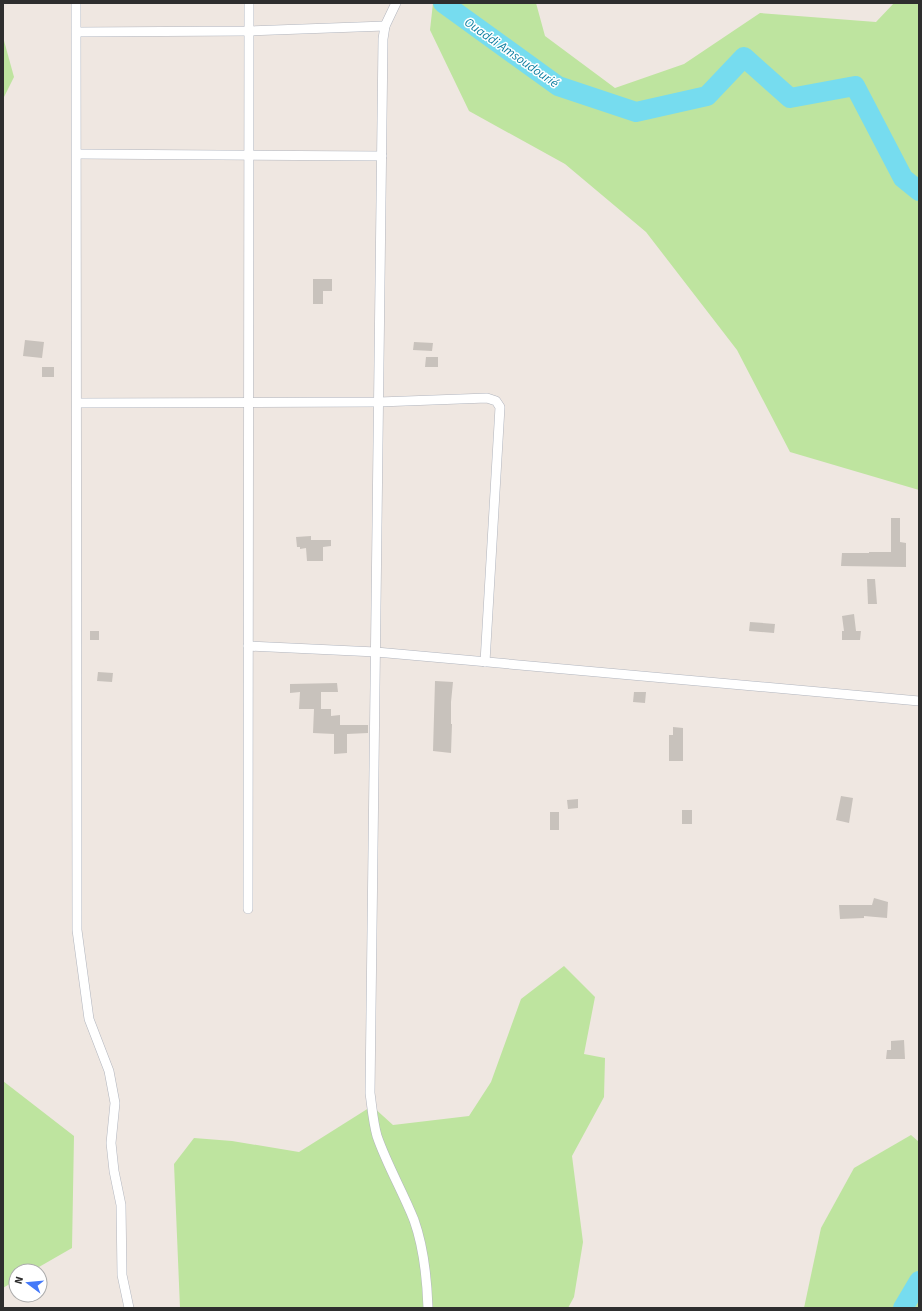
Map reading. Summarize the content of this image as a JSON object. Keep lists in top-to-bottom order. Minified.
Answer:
{"water":["Ouaddi Amsoudourié"],"north":"left"}
